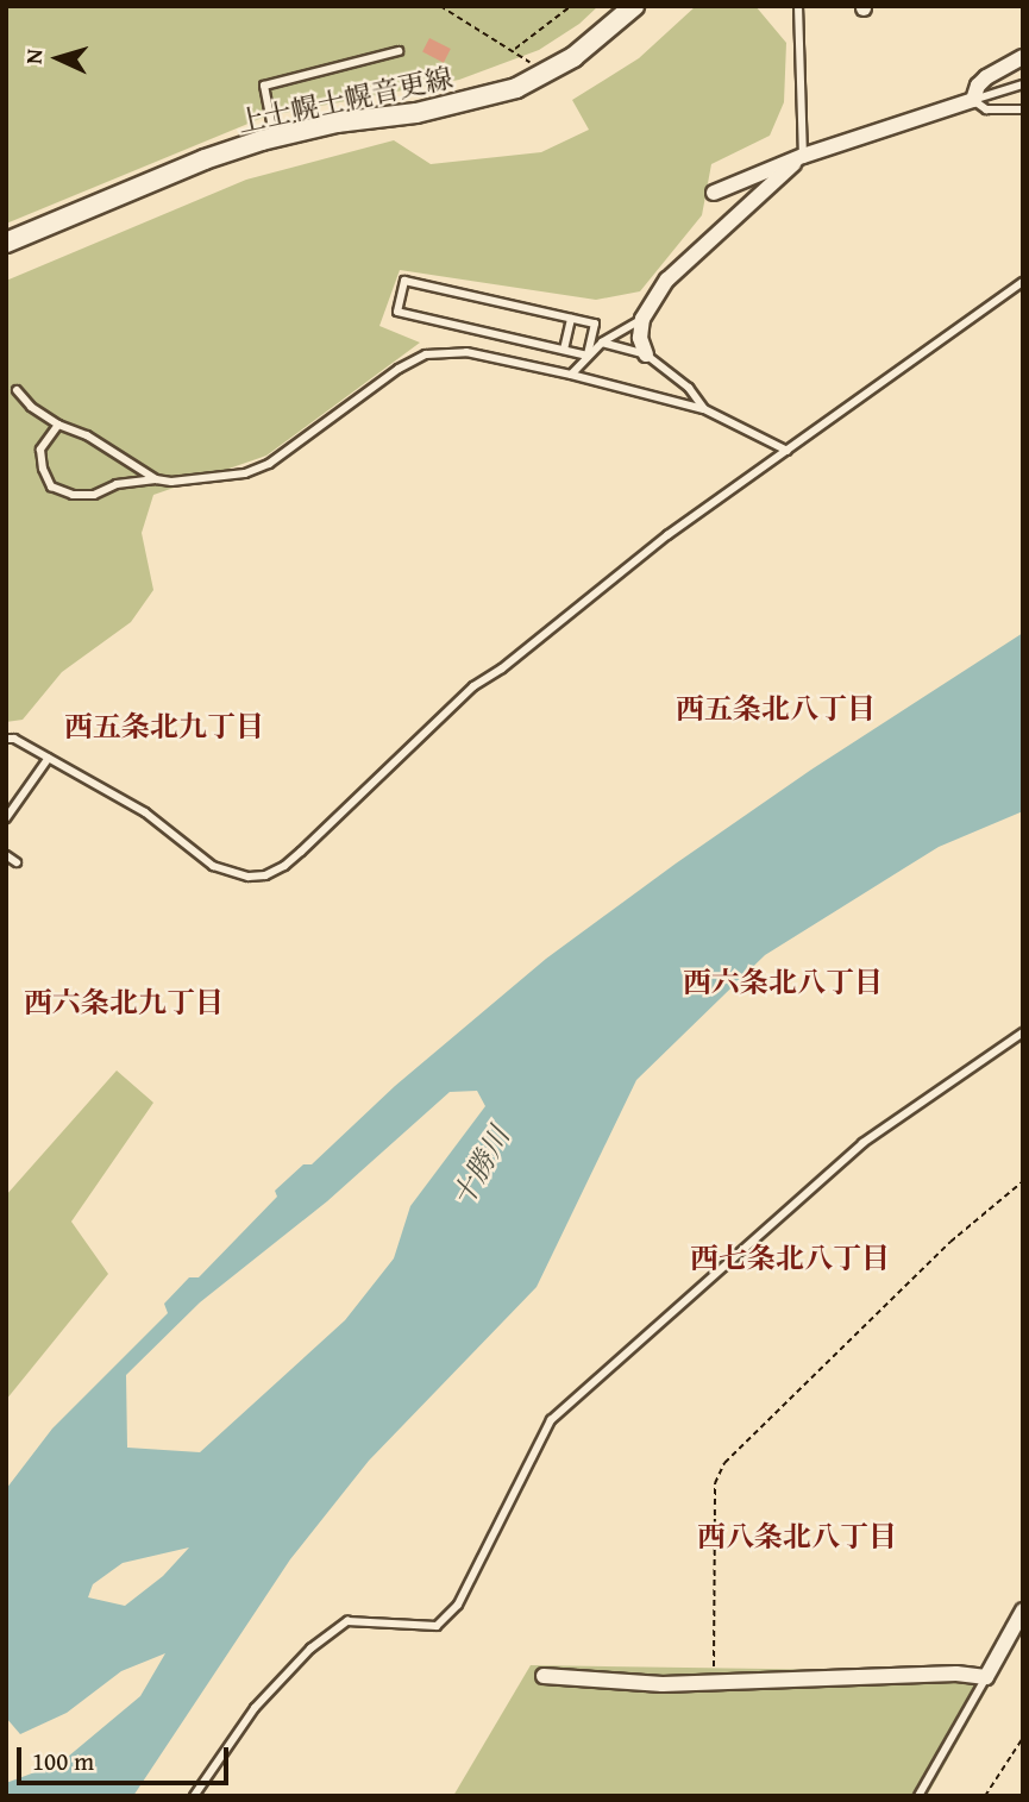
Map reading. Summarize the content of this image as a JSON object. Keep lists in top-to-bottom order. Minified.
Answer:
{"streets":{"main road":["上士幌士幌音更線"]},"districts":["西五条北八丁目","西五条北九丁目","西六条北八丁目","西六条北九丁目","西七条北八丁目","西八条北八丁目"],"water":["十勝川"],"scale_bar":"100 m","north":"left"}
